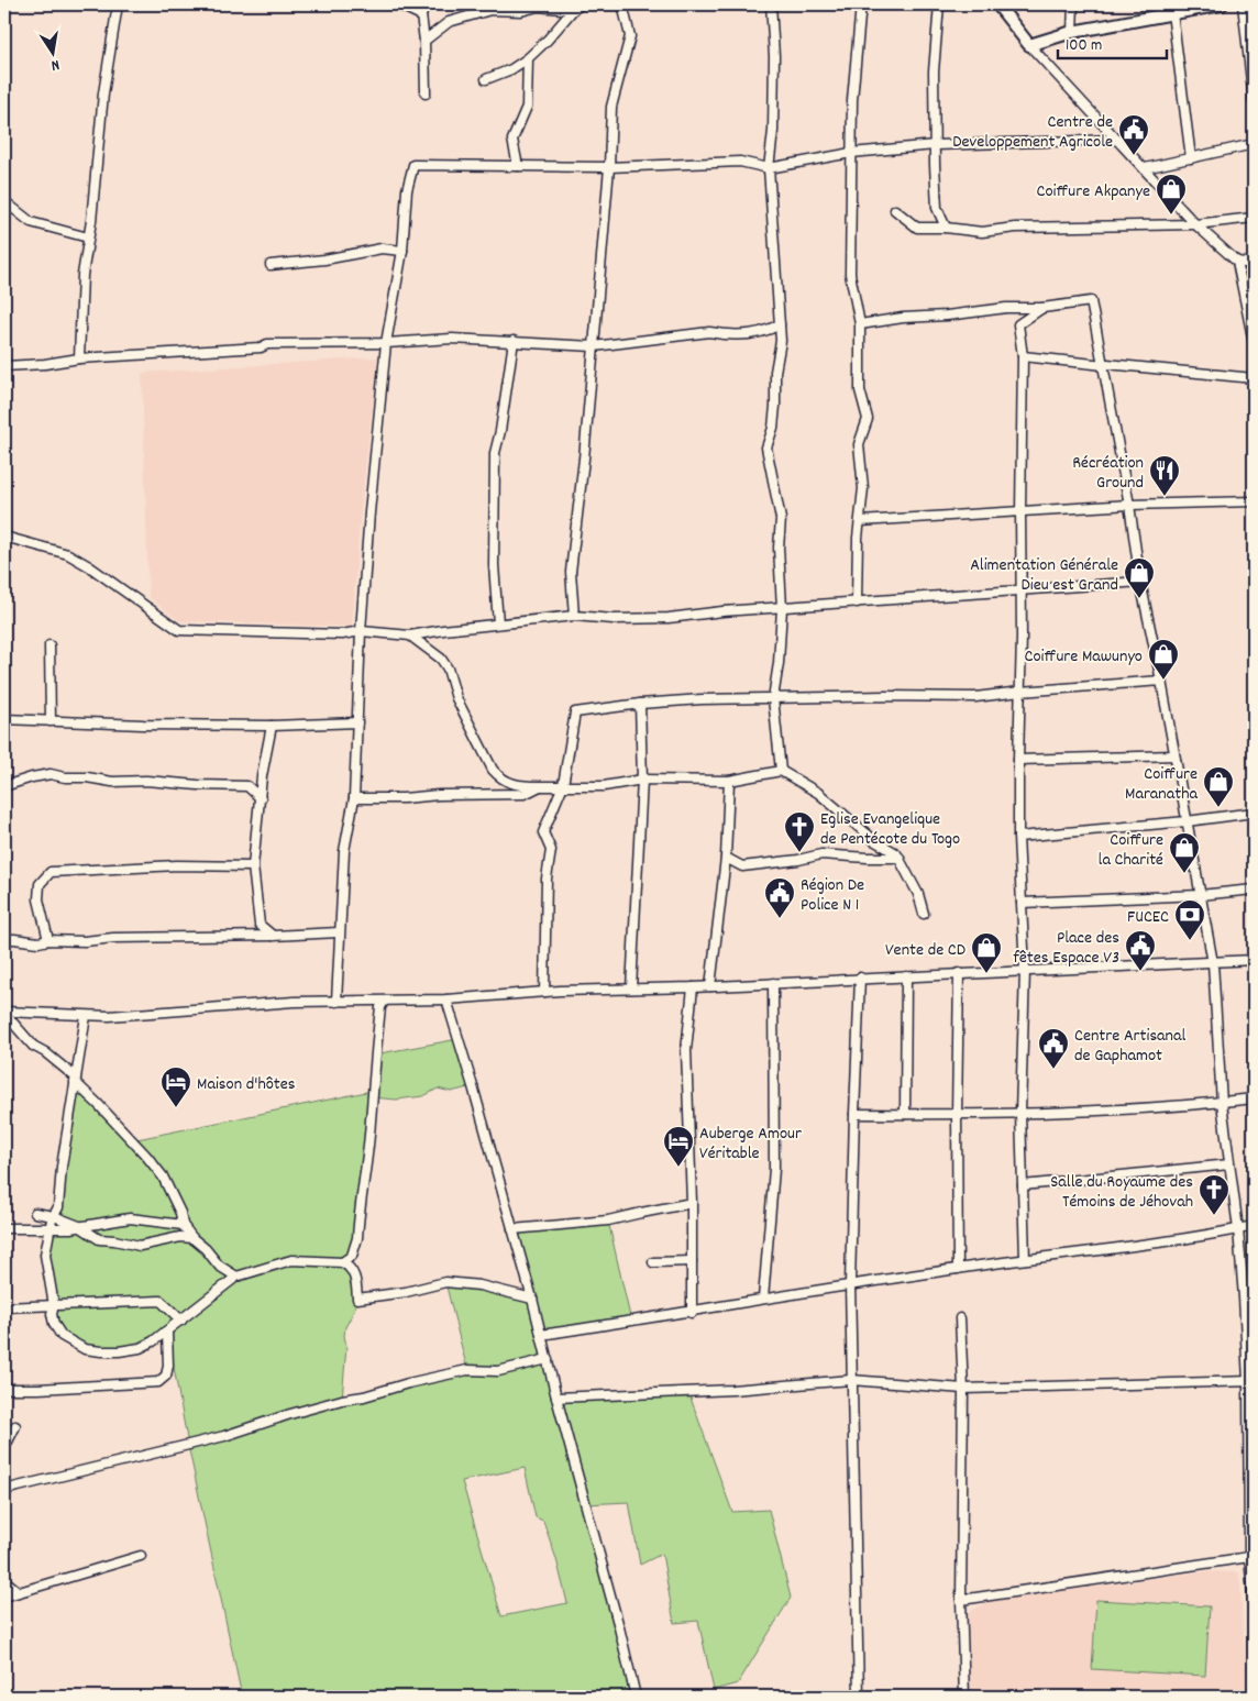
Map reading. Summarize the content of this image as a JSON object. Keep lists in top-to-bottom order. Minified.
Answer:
{"places":{"public building":["Centre de Developpement Agricole","Région De Police N 1","Place des fêtes Espace V3","Centre Artisanal de Gaphamot"],"shop":["Coiffure Akpanye","Alimentation Générale Dieu est Grand","Coiffure Mawunyo","Coiffure Maranatha","Coiffure la Charité","Vente de CD"],"restaurant":["Récréation Ground"],"church":["Eglise Evangelique de Pentécote du Togo","Salle du Royaume des Témoins de Jéhovah"],"bank":["FUCEC"],"hotel":["Maison d'hôtes","Auberge Amour Véritable"]},"scale_bar":"100 m","north":"bottom"}
